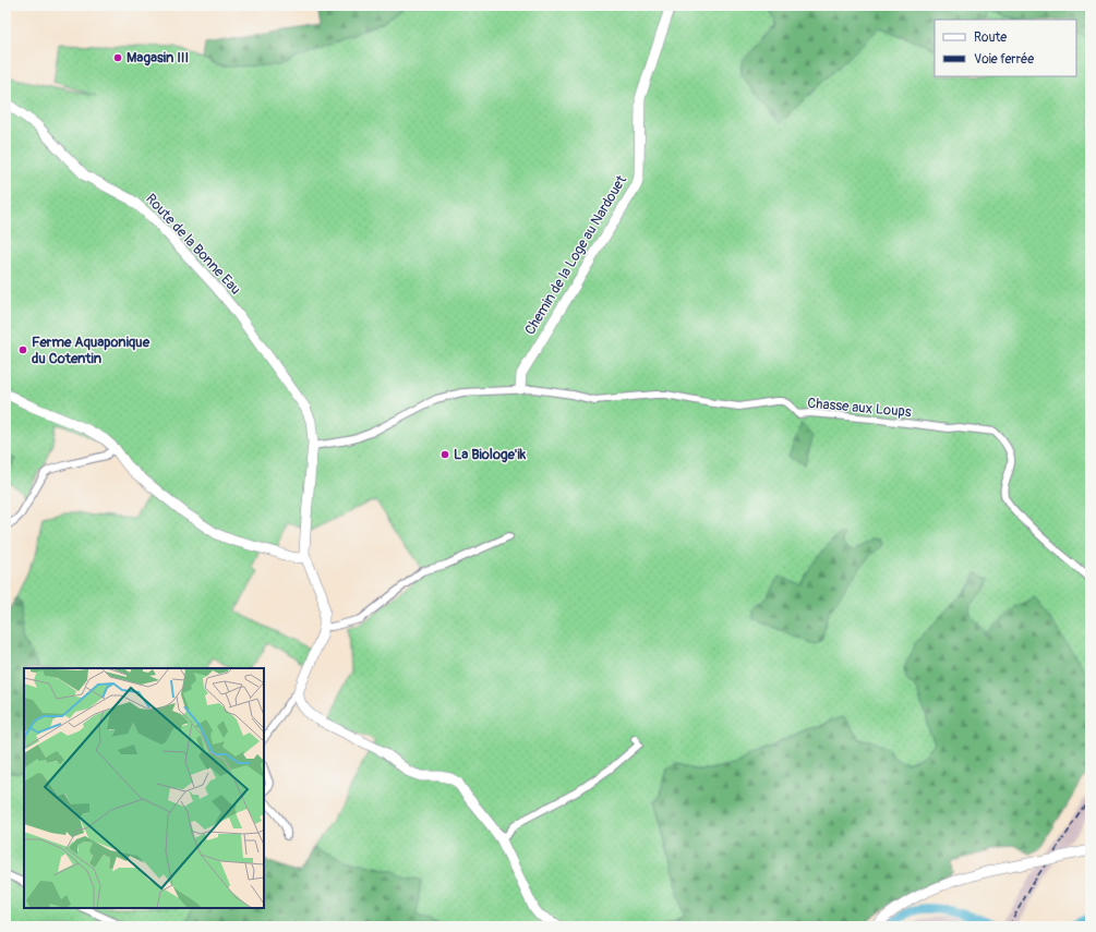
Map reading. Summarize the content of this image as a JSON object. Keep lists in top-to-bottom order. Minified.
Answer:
{"streets":{"street":["Route de la Bonne Eau","Chemin de la Loge au Nardouet","Chasse aux Loups"]},"crossings":[["Route de la Bonne Eau","Chasse aux Loups"],["Chemin de la Loge au Nardouet","Chasse aux Loups"]],"places":["Magasin III","Ferme Aquaponique du Cotentin","La Biologe'ik"],"legend":["Route","Voie ferrée"]}
